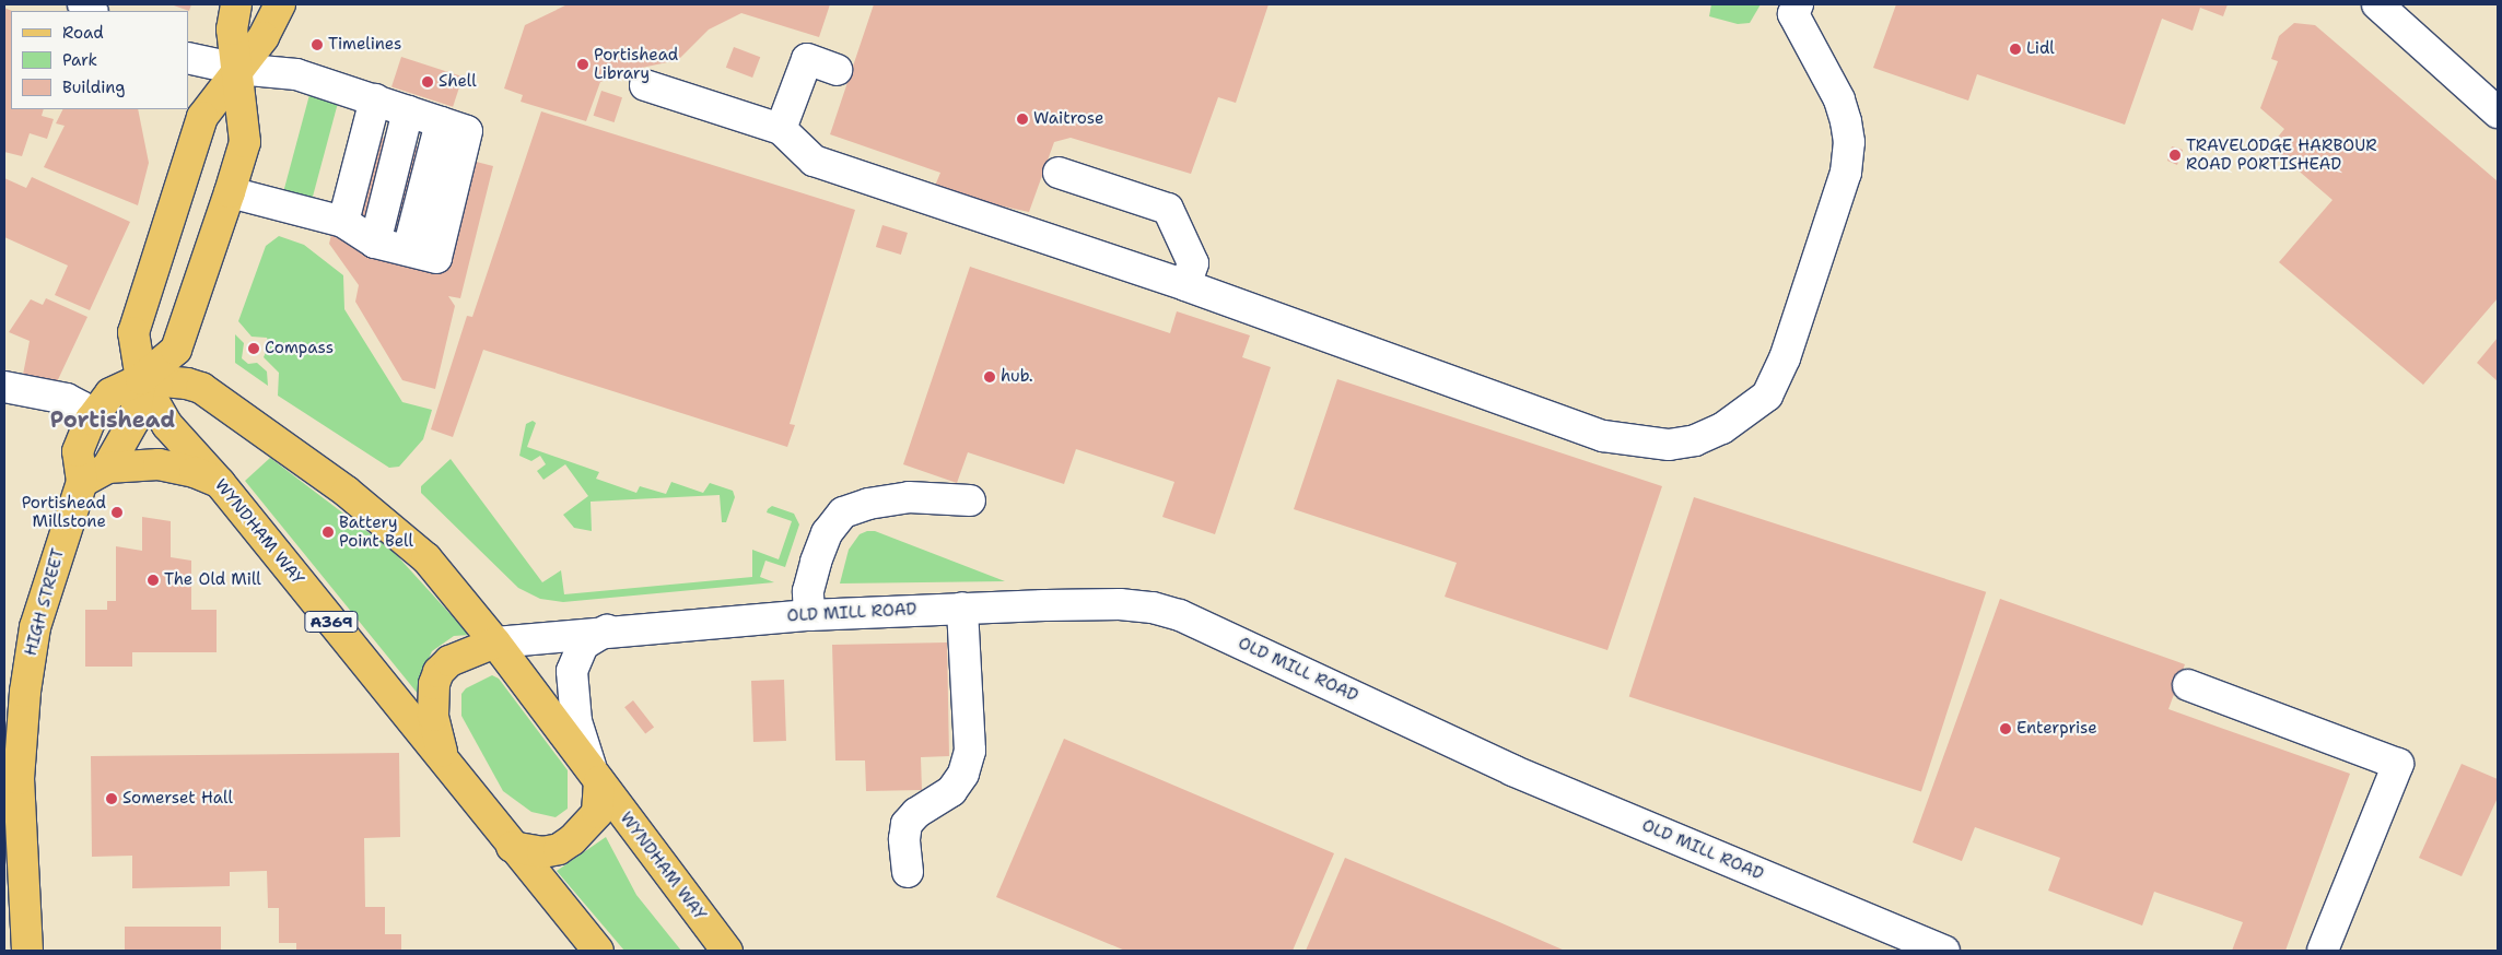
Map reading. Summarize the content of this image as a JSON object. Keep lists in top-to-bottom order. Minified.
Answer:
{"streets":{"main road":["WYNDHAM WAY","HIGH STREET","A369"],"street":["OLD MILL ROAD"]},"crossings":[["WYNDHAM WAY","HIGH STREET"],["WYNDHAM WAY","OLD MILL ROAD"]],"districts":["Portishead"],"places":["Timelines","Lidl","Portishead Library","Shell","Waitrose","TRAVELODGE HARBOUR ROAD PORTISHEAD","Compass","hub.","Portishead Millstone","Battery Point Bell","The Old Mill","Enterprise","Somerset Hall"],"legend":["Road","Park","Building"]}
